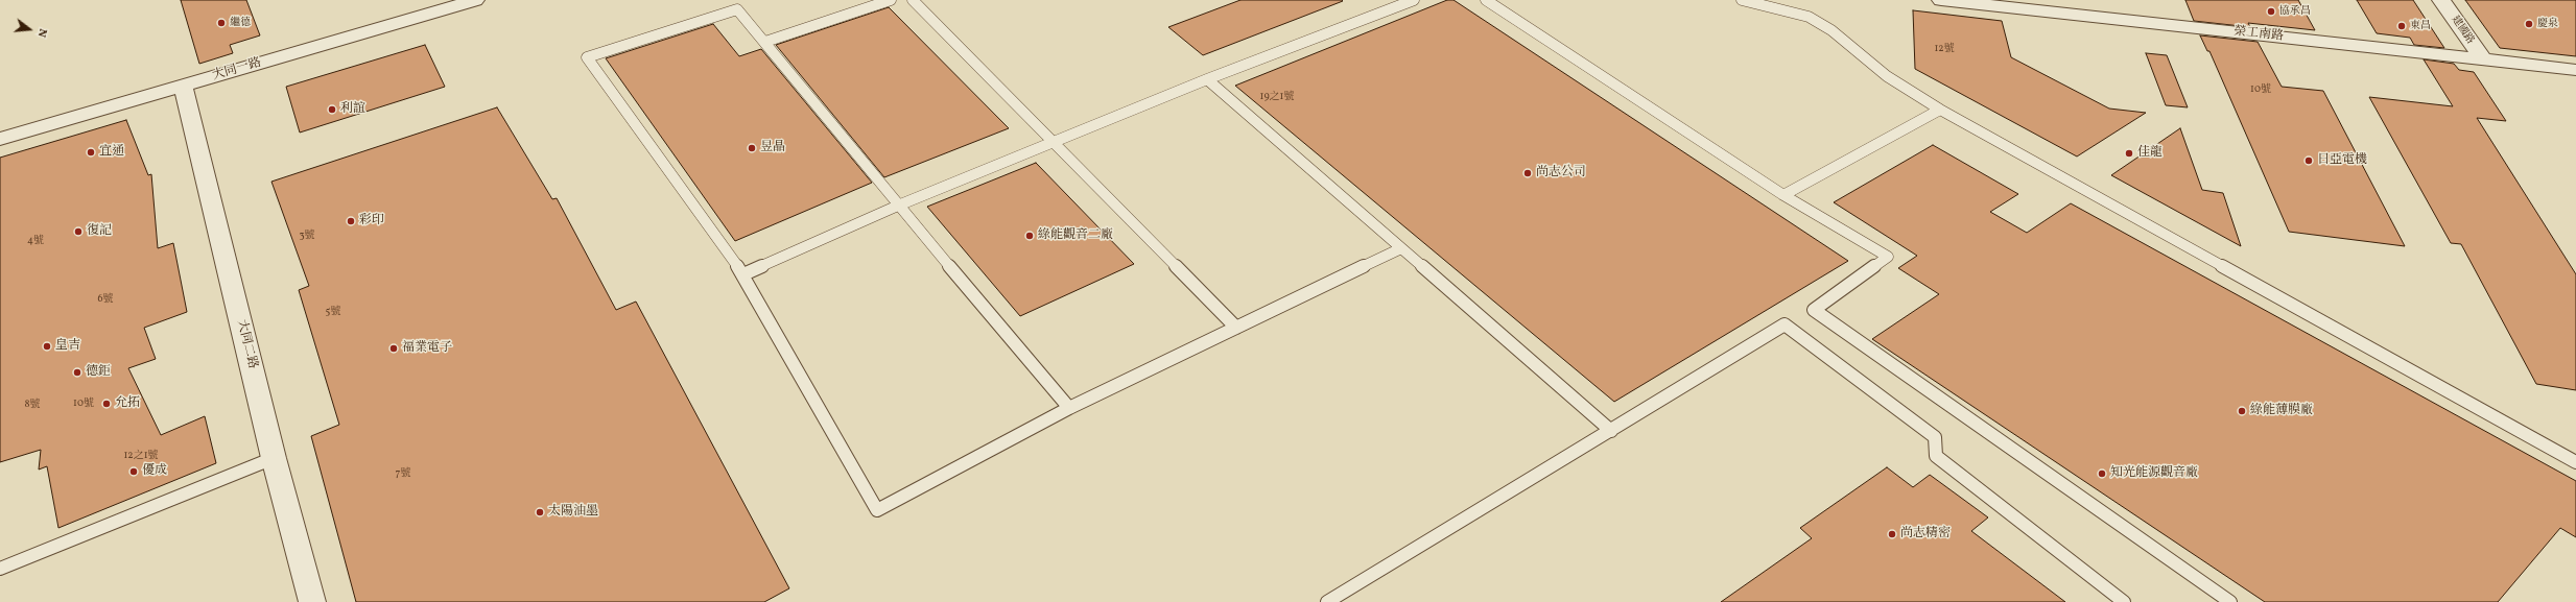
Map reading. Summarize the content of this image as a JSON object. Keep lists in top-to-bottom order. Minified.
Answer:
{"streets":{"street":["建國路","榮工南路","大同一路","大同二路"]},"crossings":[["建國路","榮工南路"],["大同一路","大同二路"]],"places":["協承昌","繼德","慶泉","東昌","利誼","昱晶","宜通","佳龍","日亞電機","尚志公司","彩印","復記","綠能觀音二廠","皇吉","福業電子","德鉅","允拓","綠能薄膜廠","優成","知光能源觀音廠","太陽油墨","尚志精密"],"house_numbers":["12號","10號","19之1號","3號","4號","6號","5號","10號","8號","12之1號","7號"],"north":"right"}
